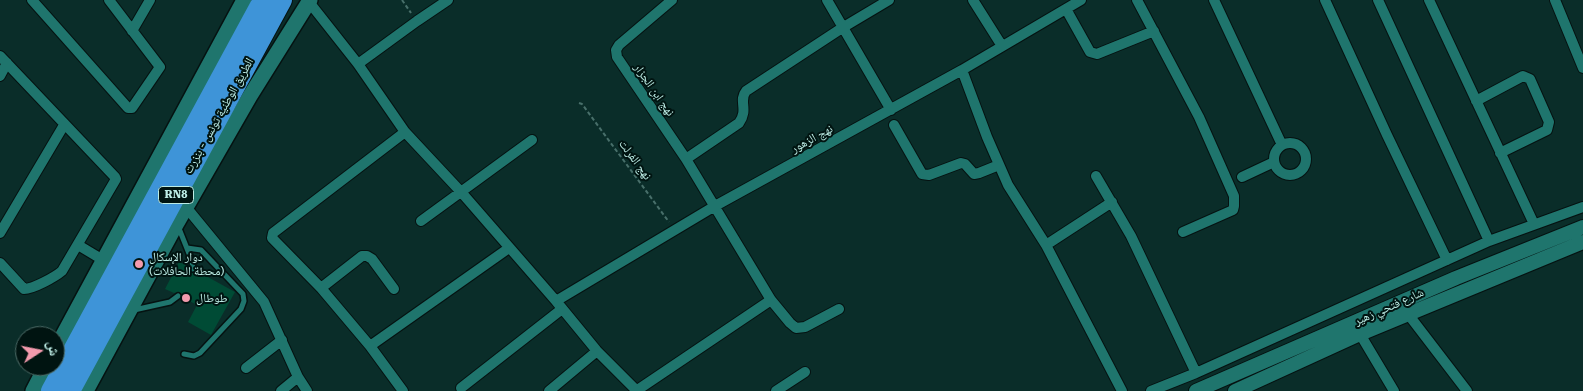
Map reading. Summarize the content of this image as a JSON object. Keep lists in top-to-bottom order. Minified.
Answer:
{"streets":{"highway":["الطريق الوطنية تونس - بنزرت","RN8"],"street":["نهج ابن الجزار","نهج الزهور","شارع فتحي زهير"],"path":["نهج الفرلت"]},"crossings":[["نهج ابن الجزار","نهج الزهور"],["نهج الزهور","نهج الفرلت"]],"places":["دوار الإسكال (محطة الحافلات)","طوطال"],"north":"right"}
